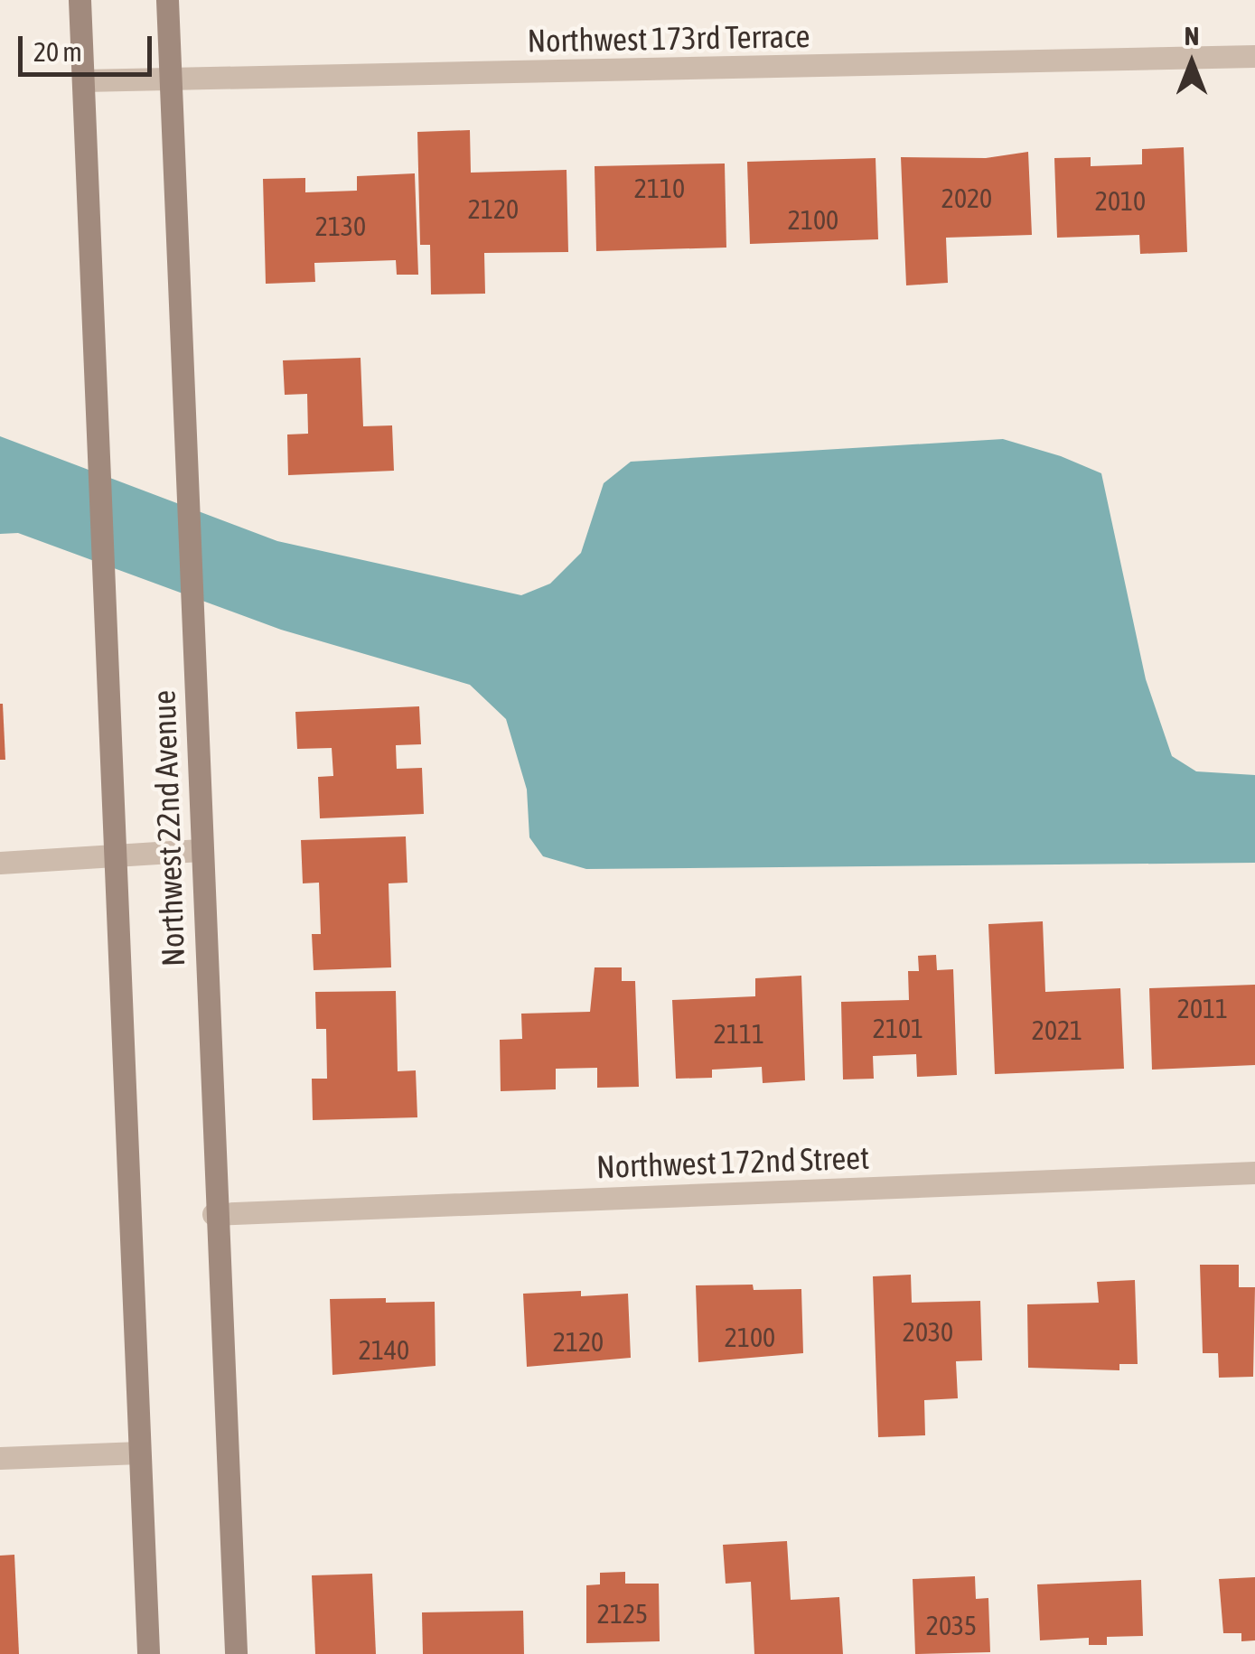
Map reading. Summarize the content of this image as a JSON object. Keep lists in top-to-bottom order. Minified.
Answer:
{"streets":{"main road":["Northwest 22nd Avenue"],"street":["Northwest 173rd Terrace","Northwest 172nd Street"]},"crossings":[["Northwest 173rd Terrace","Northwest 22nd Avenue"],["Northwest 22nd Avenue","Northwest 172nd Street"]],"house_numbers":["2110","2020","2010","2120","2100","2130","2011","2101","2021","2111","2030","2100","2120","2140","2125","2035"],"scale_bar":"20 m","north":"top"}
